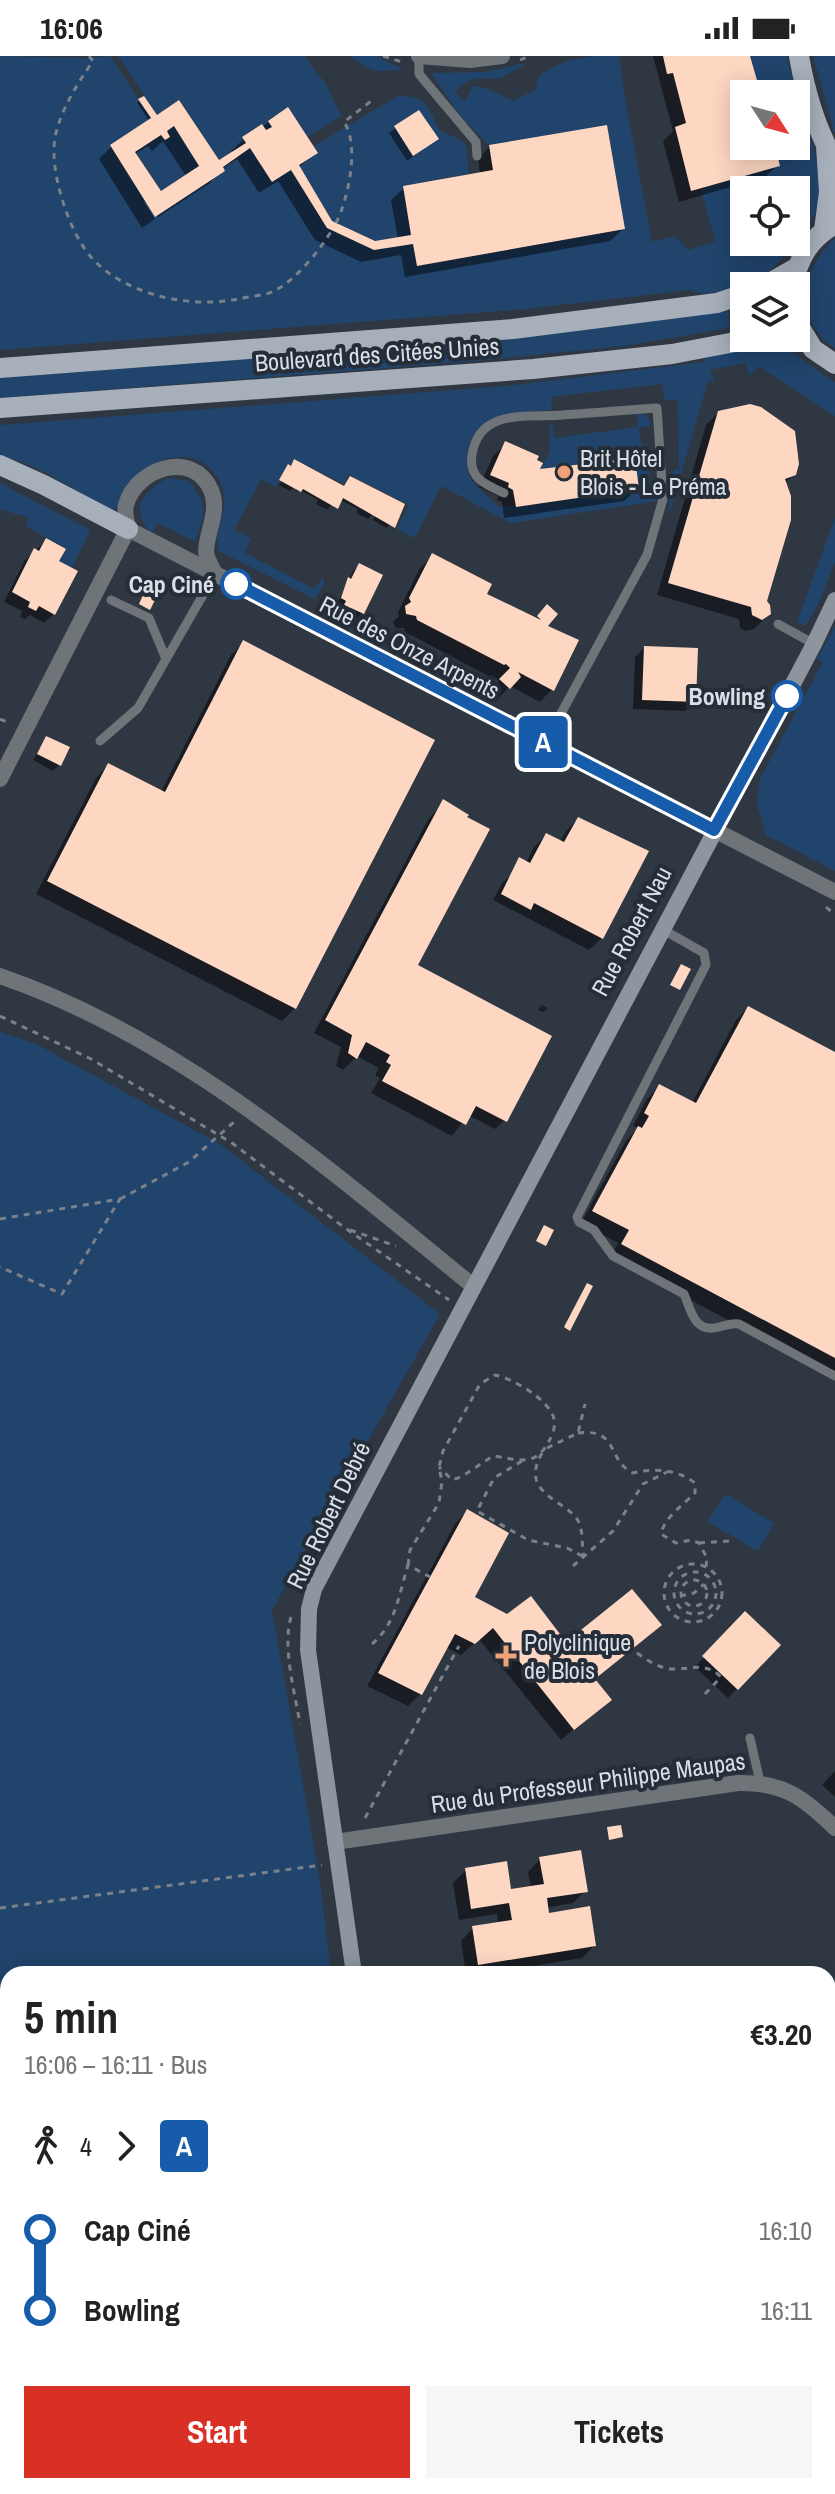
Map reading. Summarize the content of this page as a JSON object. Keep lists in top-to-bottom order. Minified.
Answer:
{"streets":{"main road":["Boulevard des Citées Unies"],"street":["Rue des Onze Arpents","Rue Robert Nau","Rue Robert Debré","Rue du Professeur Philippe Maupas"]},"crossings":[["Rue des Onze Arpents","Rue Robert Nau"],["Rue Robert Nau","Rue Robert Debré"],["Rue Robert Debré","Rue du Professeur Philippe Maupas"]],"places":{"other":["Brit Hôtel Blois - Le Préma","Cap Ciné","Bowling"],"health":["Polyclinique de Blois"]},"lines":["bus line A"],"north":"bottom right","page":{"status":"16:06","on_map":"A","heading":["5 min","16:06 – 16:11 · Bus","€3.20"],"legs":["4","A"],"list":[{"name":"Cap Ciné","value":"16:10"},{"name":"Bowling","value":"16:11"}],"buttons":["Start","Tickets"]}}
